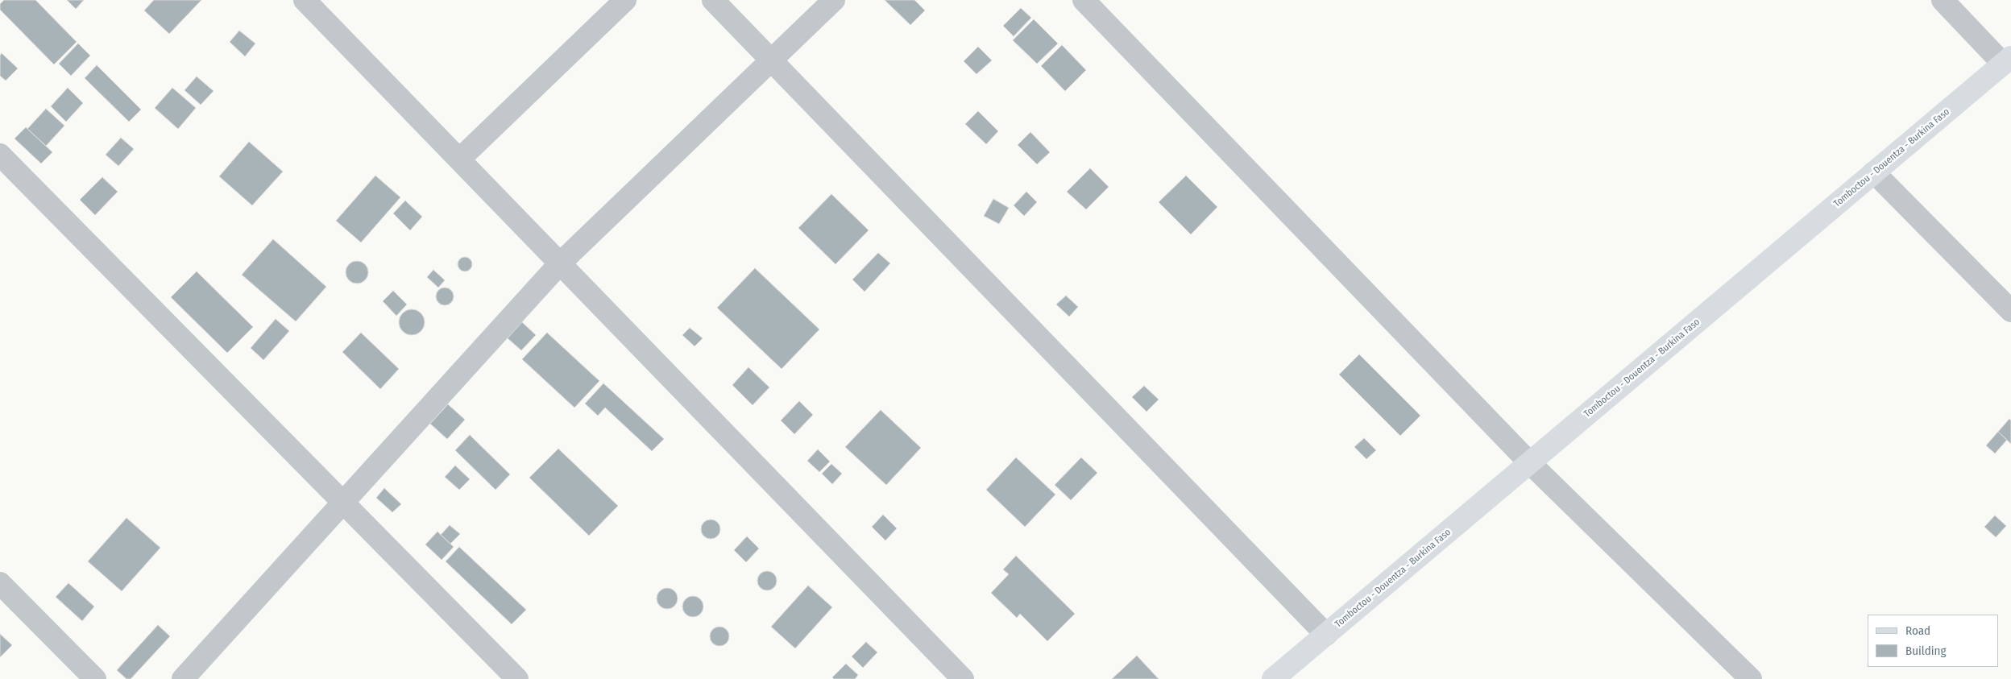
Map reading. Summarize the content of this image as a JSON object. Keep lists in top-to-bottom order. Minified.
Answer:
{"streets":{"main road":["Tomboctou - Douentza - Burkina Faso"]},"legend":["Road","Building"]}
